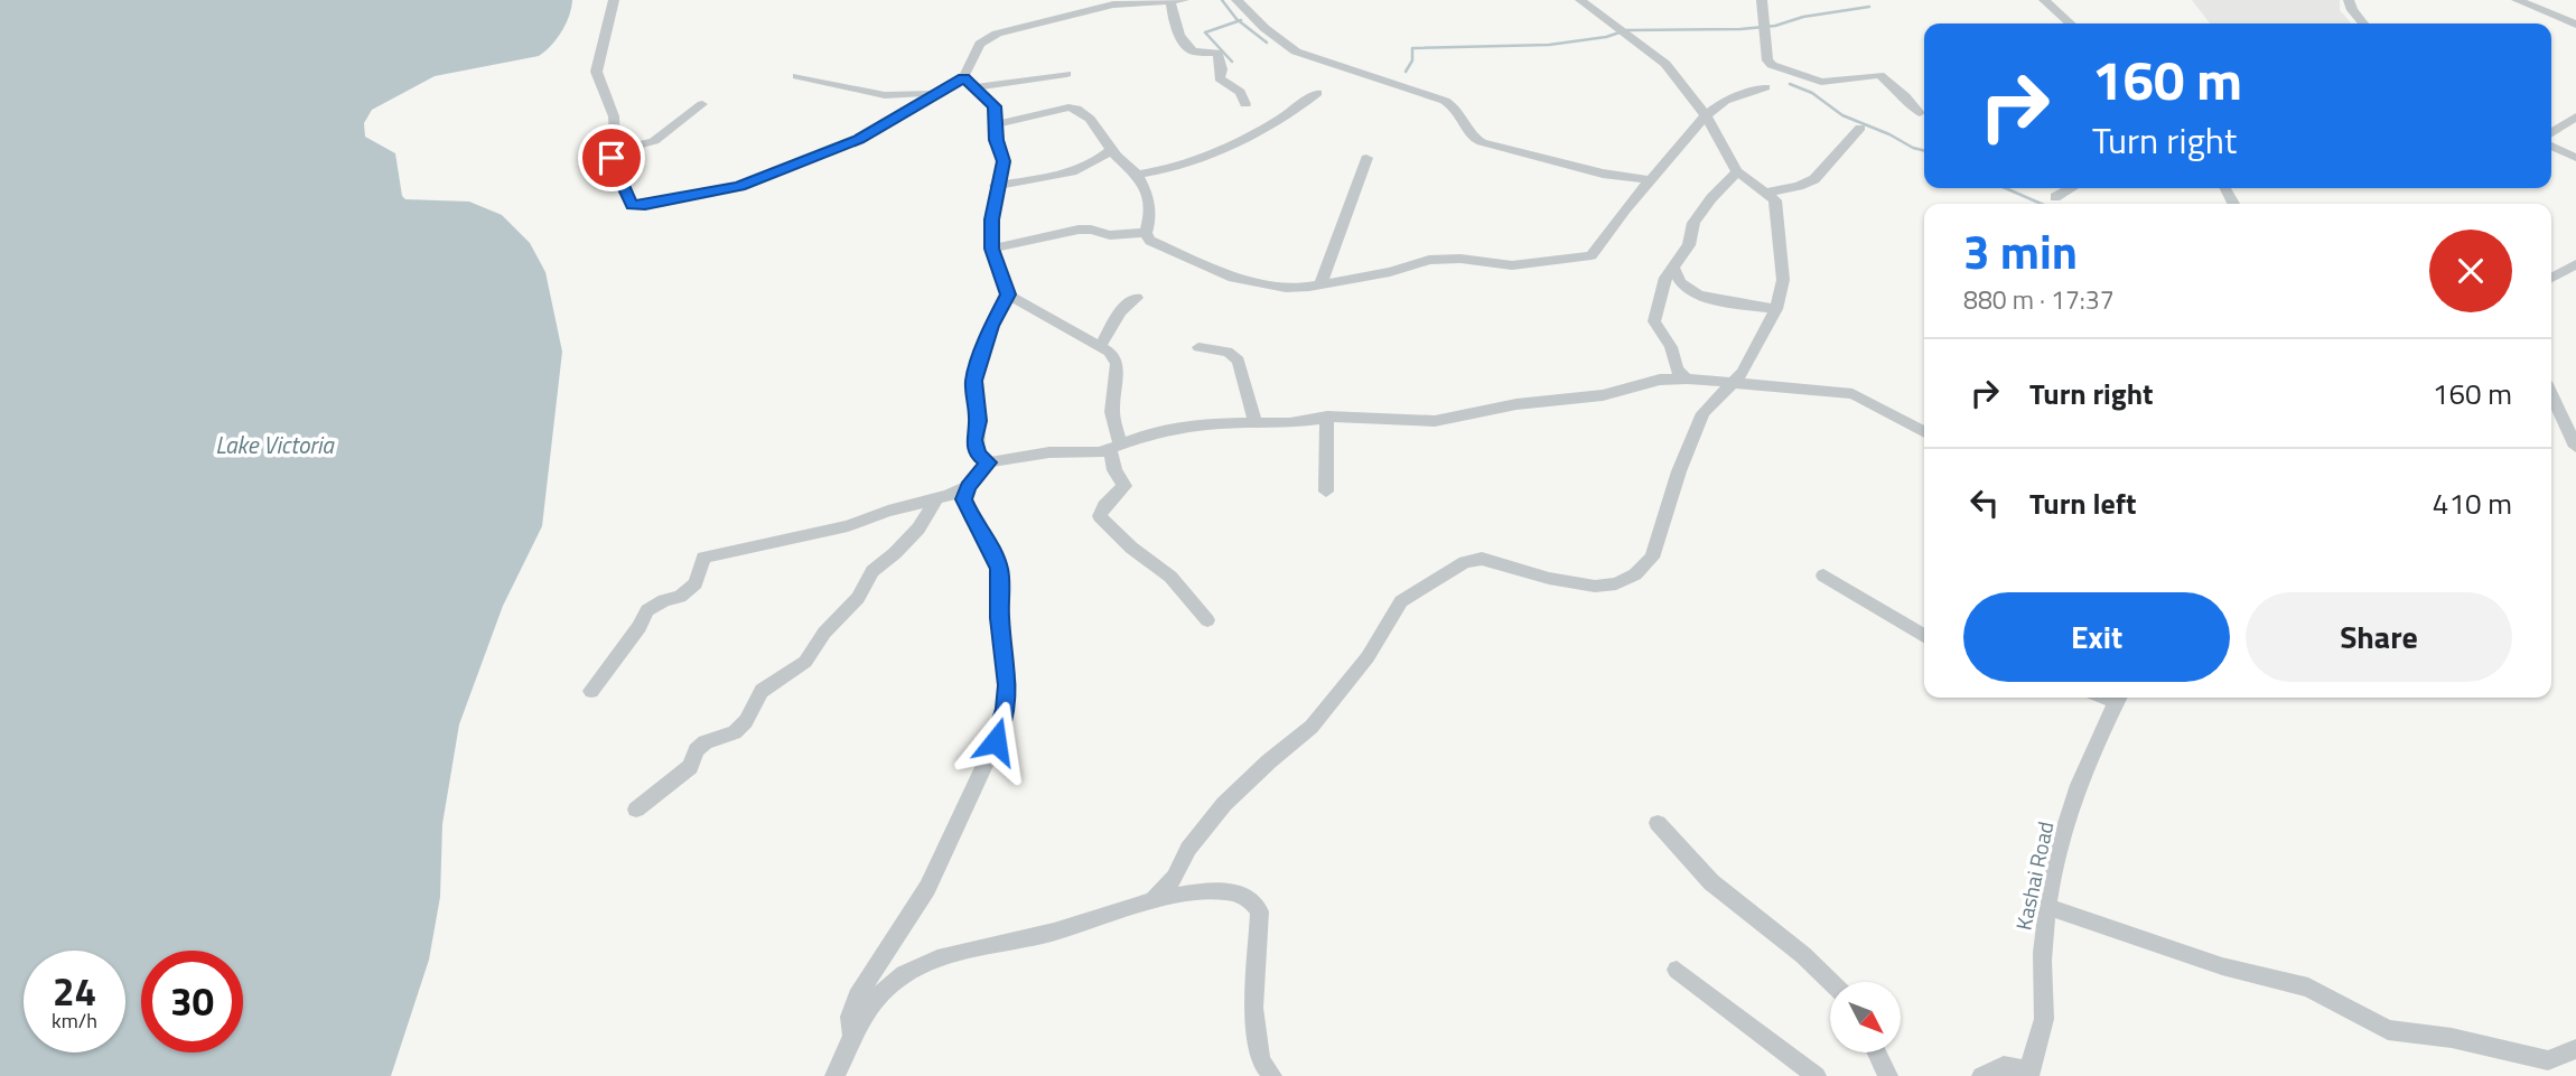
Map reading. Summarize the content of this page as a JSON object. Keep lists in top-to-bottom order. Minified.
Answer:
{"streets":{"street":["Kashai Road"]},"water":["Lake Victoria"],"north":"bottom right","page":{"turn":["160 m","Turn right"],"heading":["3 min","880 m · 17:37"],"list":[{"name":"Turn right","value":"160 m"},{"name":"Turn left","value":"410 m"}],"buttons":["Exit","Share"],"speed":"24 km/h","limit":"30"}}
